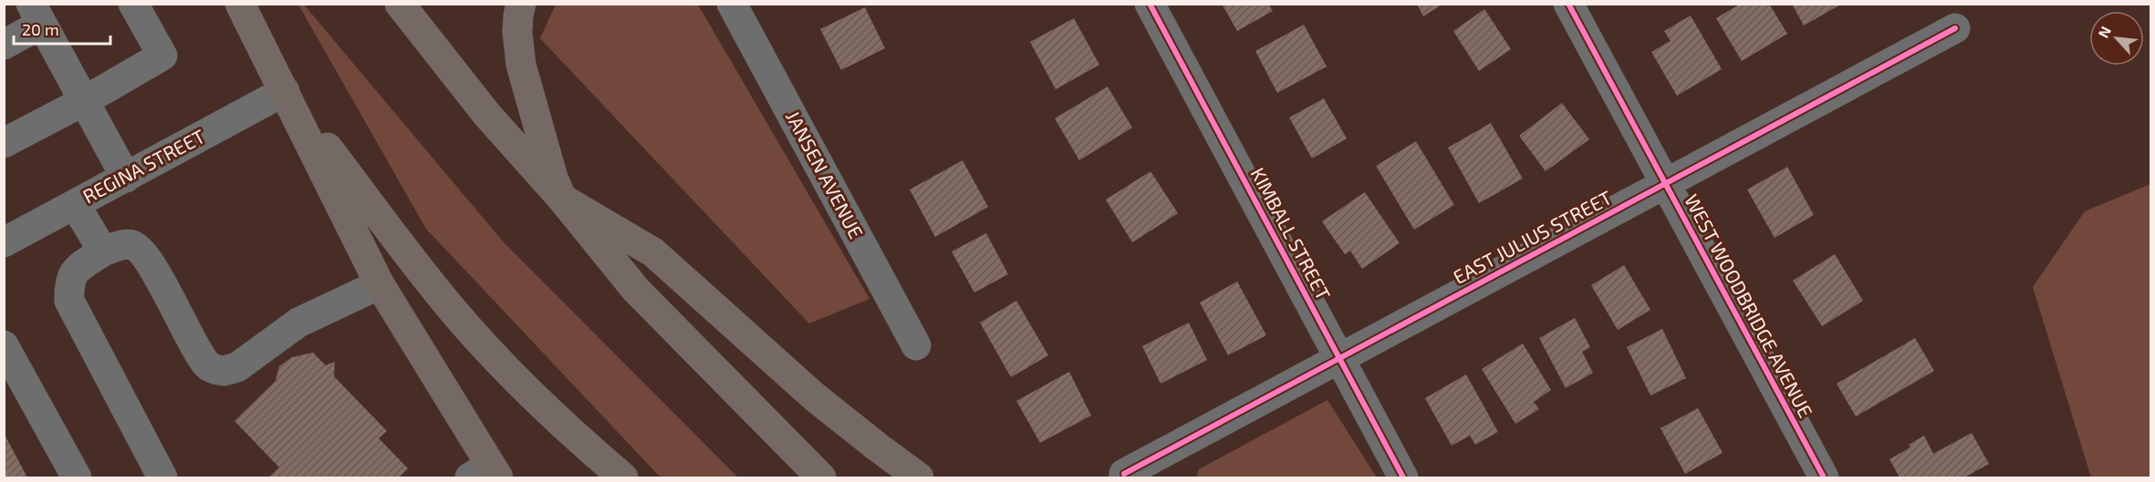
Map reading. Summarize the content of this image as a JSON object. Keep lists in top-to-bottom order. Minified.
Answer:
{"streets":{"street":["REGINA STREET","JANSEN AVENUE","KIMBALL STREET","EAST JULIUS STREET","WEST WOODBRIDGE AVENUE"]},"crossings":[["KIMBALL STREET","EAST JULIUS STREET"],["EAST JULIUS STREET","WEST WOODBRIDGE AVENUE"]],"scale_bar":"20 m","north":"top left"}
